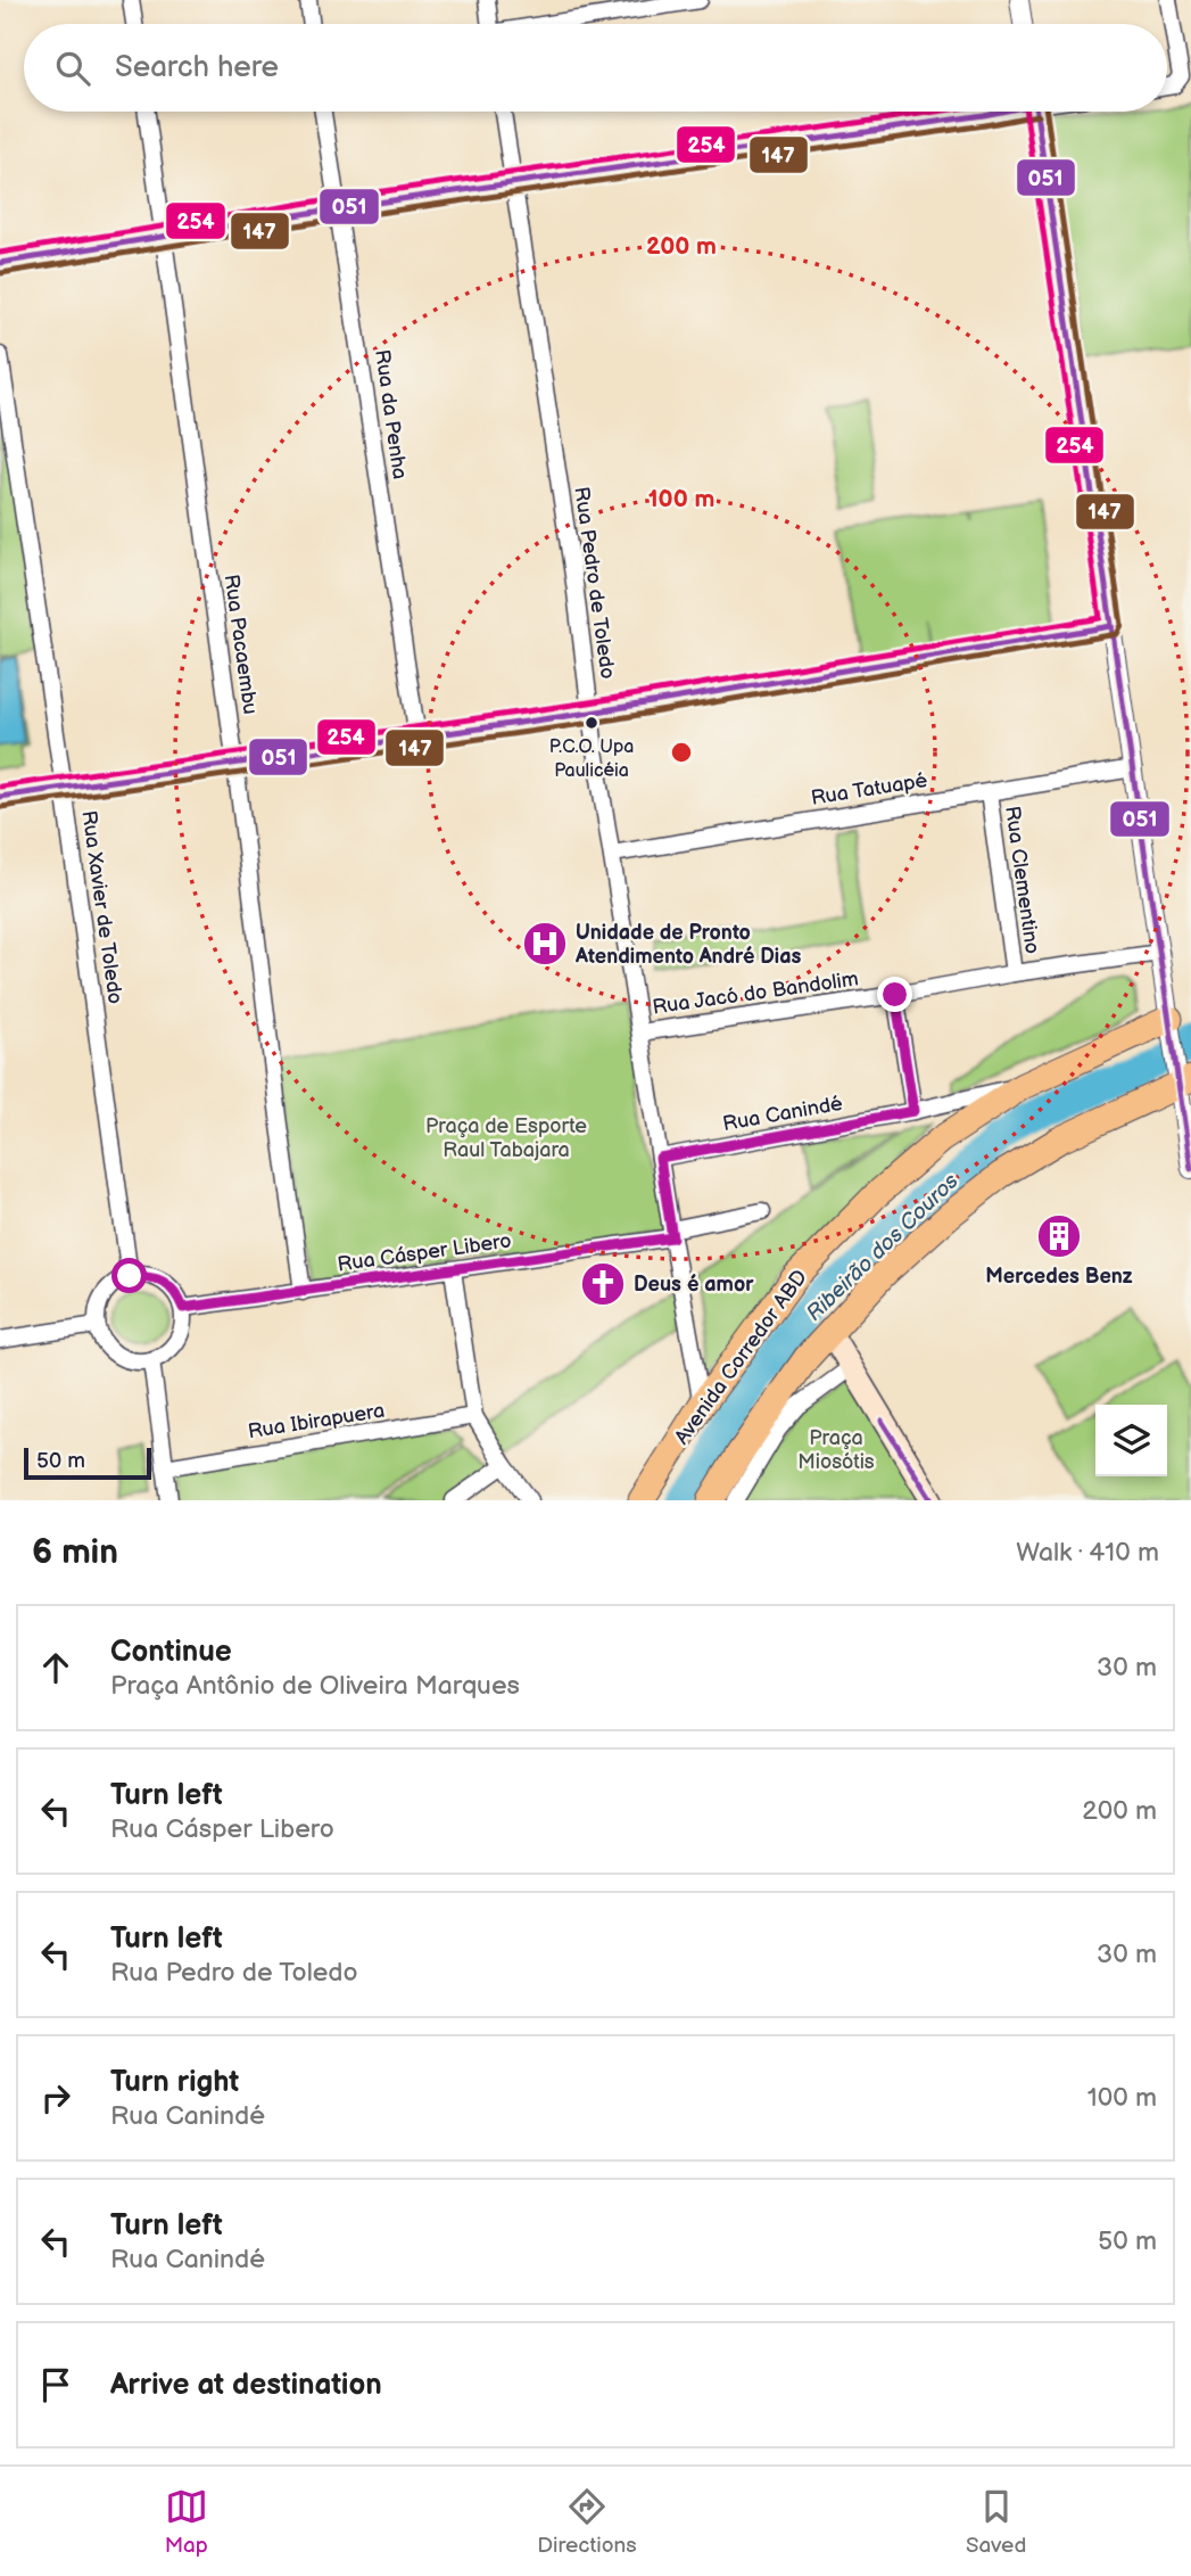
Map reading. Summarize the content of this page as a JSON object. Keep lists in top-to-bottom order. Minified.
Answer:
{"streets":{"highway":["Avenida Corredor ABD"],"street":["Rua da Penha","Rua Pedro de Toledo","Rua Pacaembu","Rua Tatuapé","Rua Clementino","Rua Xavier de Toledo","Rua Jacó do Bandolim","Rua Canindé","Rua Cásper Libero","Rua Ibirapuera"]},"crossings":[["Rua Pedro de Toledo","Rua Tatuapé"],["Rua Pedro de Toledo","Rua Jacó do Bandolim"],["Rua Pedro de Toledo","Rua Canindé"],["Rua Pedro de Toledo","Rua Cásper Libero"],["Rua Pedro de Toledo","Avenida Corredor ABD"],["Rua Pacaembu","Rua Cásper Libero"],["Rua Tatuapé","Rua Clementino"],["Rua Clementino","Rua Jacó do Bandolim"],["Rua Xavier de Toledo","Rua Cásper Libero"],["Rua Canindé","Avenida Corredor ABD"]],"water":["Ribeirão dos Couros"],"parks":["Praça de Esporte Raul Tabajara","Praça Miosótis"],"places":{"other":["P.C.O. Upa Paulicéia"],"hospital":["Unidade de Pronto Atendimento André Dias"],"building":["Mercedes Benz"],"church":["Deus é amor"]},"lines":["transit line 051","transit line 147","transit line 254"],"scale_bar":"50 m","page":{"search":"Search here","scale":"50 m","heading":["6 min","Walk · 410 m"],"list":[["Continue","Praça Antônio de Oliveira Marques","30 m"],["Turn left","Rua Cásper Libero","200 m"],["Turn left","Rua Pedro de Toledo","30 m"],["Turn right","Rua Canindé","100 m"],["Turn left","Rua Canindé","50 m"],"Arrive at destination"],"nav":["Map","Directions","Saved"]},"rings":["200 m","100 m"]}
